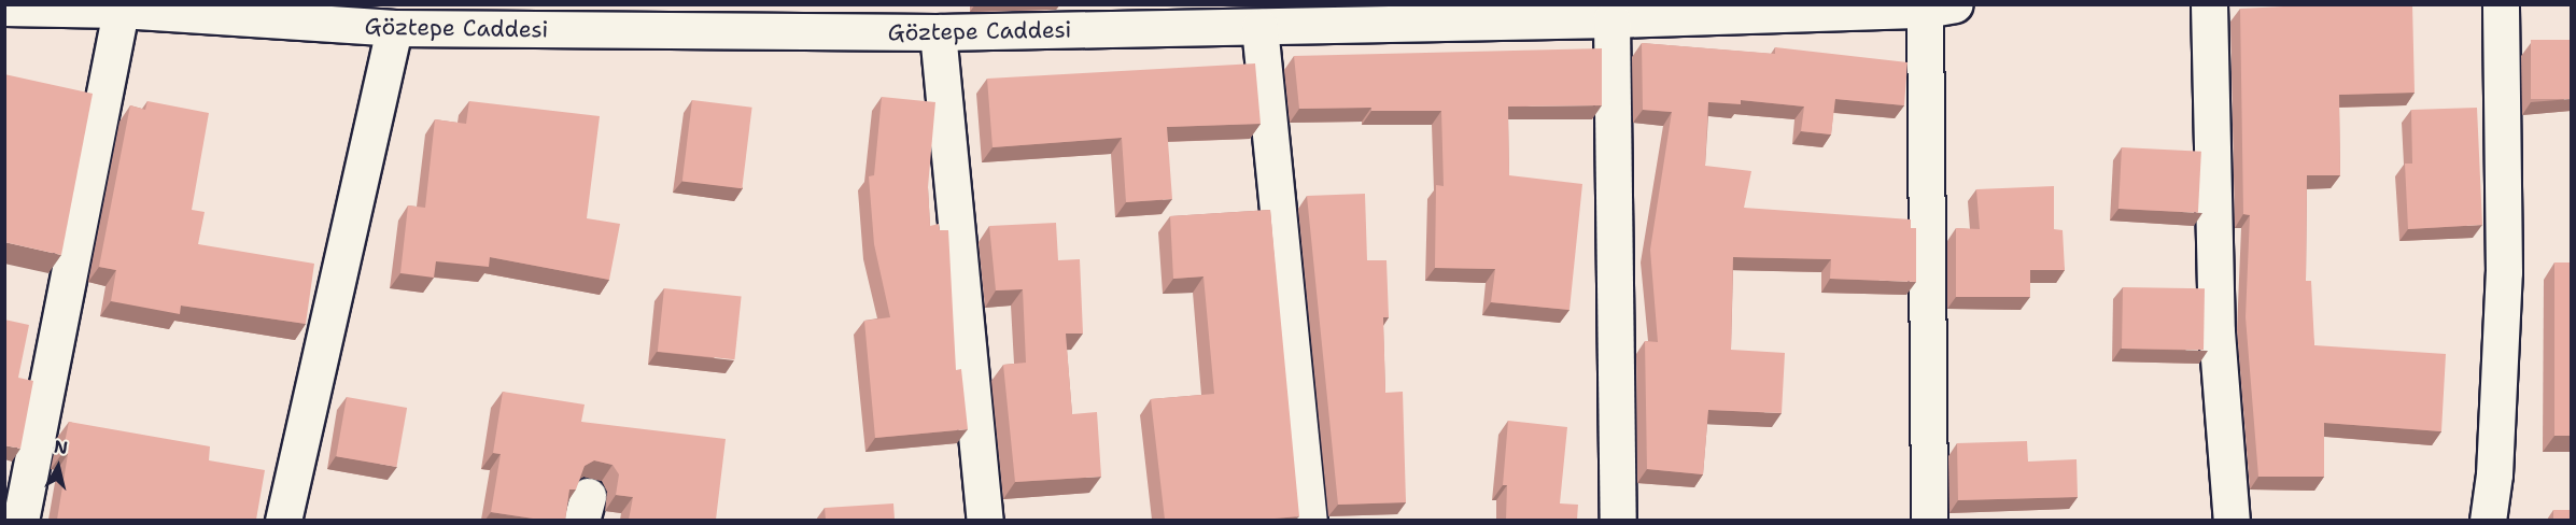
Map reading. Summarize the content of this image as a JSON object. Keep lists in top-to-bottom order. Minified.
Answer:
{"streets":{"street":["Göztepe Caddesi"]},"north":"top"}
